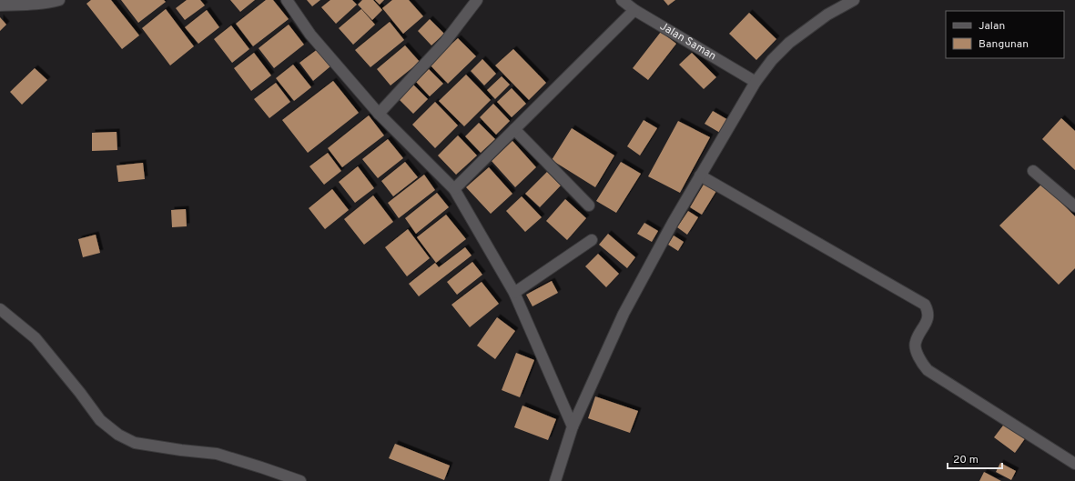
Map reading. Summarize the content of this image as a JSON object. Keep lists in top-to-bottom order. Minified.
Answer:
{"streets":{"street":["Jalan Saman"]},"legend":["Jalan","Bangunan"],"scale_bar":"20 m"}
